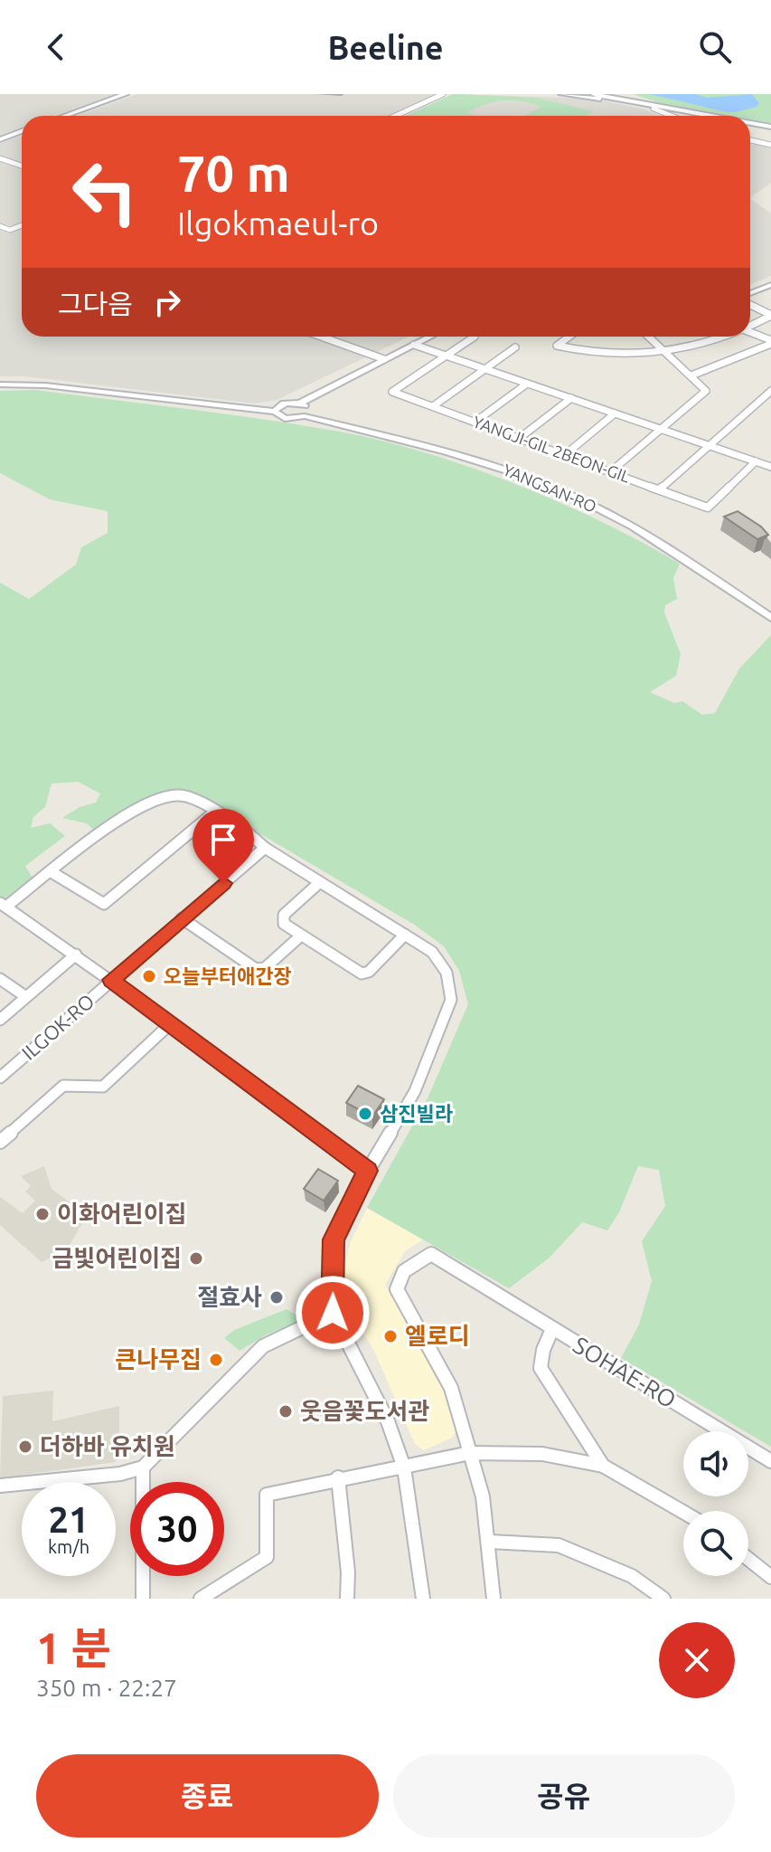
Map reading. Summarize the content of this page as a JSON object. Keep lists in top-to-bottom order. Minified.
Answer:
{"streets":{"street":["YANGJI-GIL 2BEON-GIL","YANGSAN-RO","ILGOK-RO","SOHAE-RO"]},"places":["오늘부터애간장","삼진빌라","이화어린이집","금빛어린이집","절효사","엘로디","큰나무집","웃음꽃도서관","더하바 유치원"],"page":{"header":"Beeline","turn":["70 m","Ilgokmaeul-ro"],"then":"그다음","speed":"21 km/h","limit":"30","heading":["1 분","350 m · 22:27"],"buttons":["종료","공유"]}}
